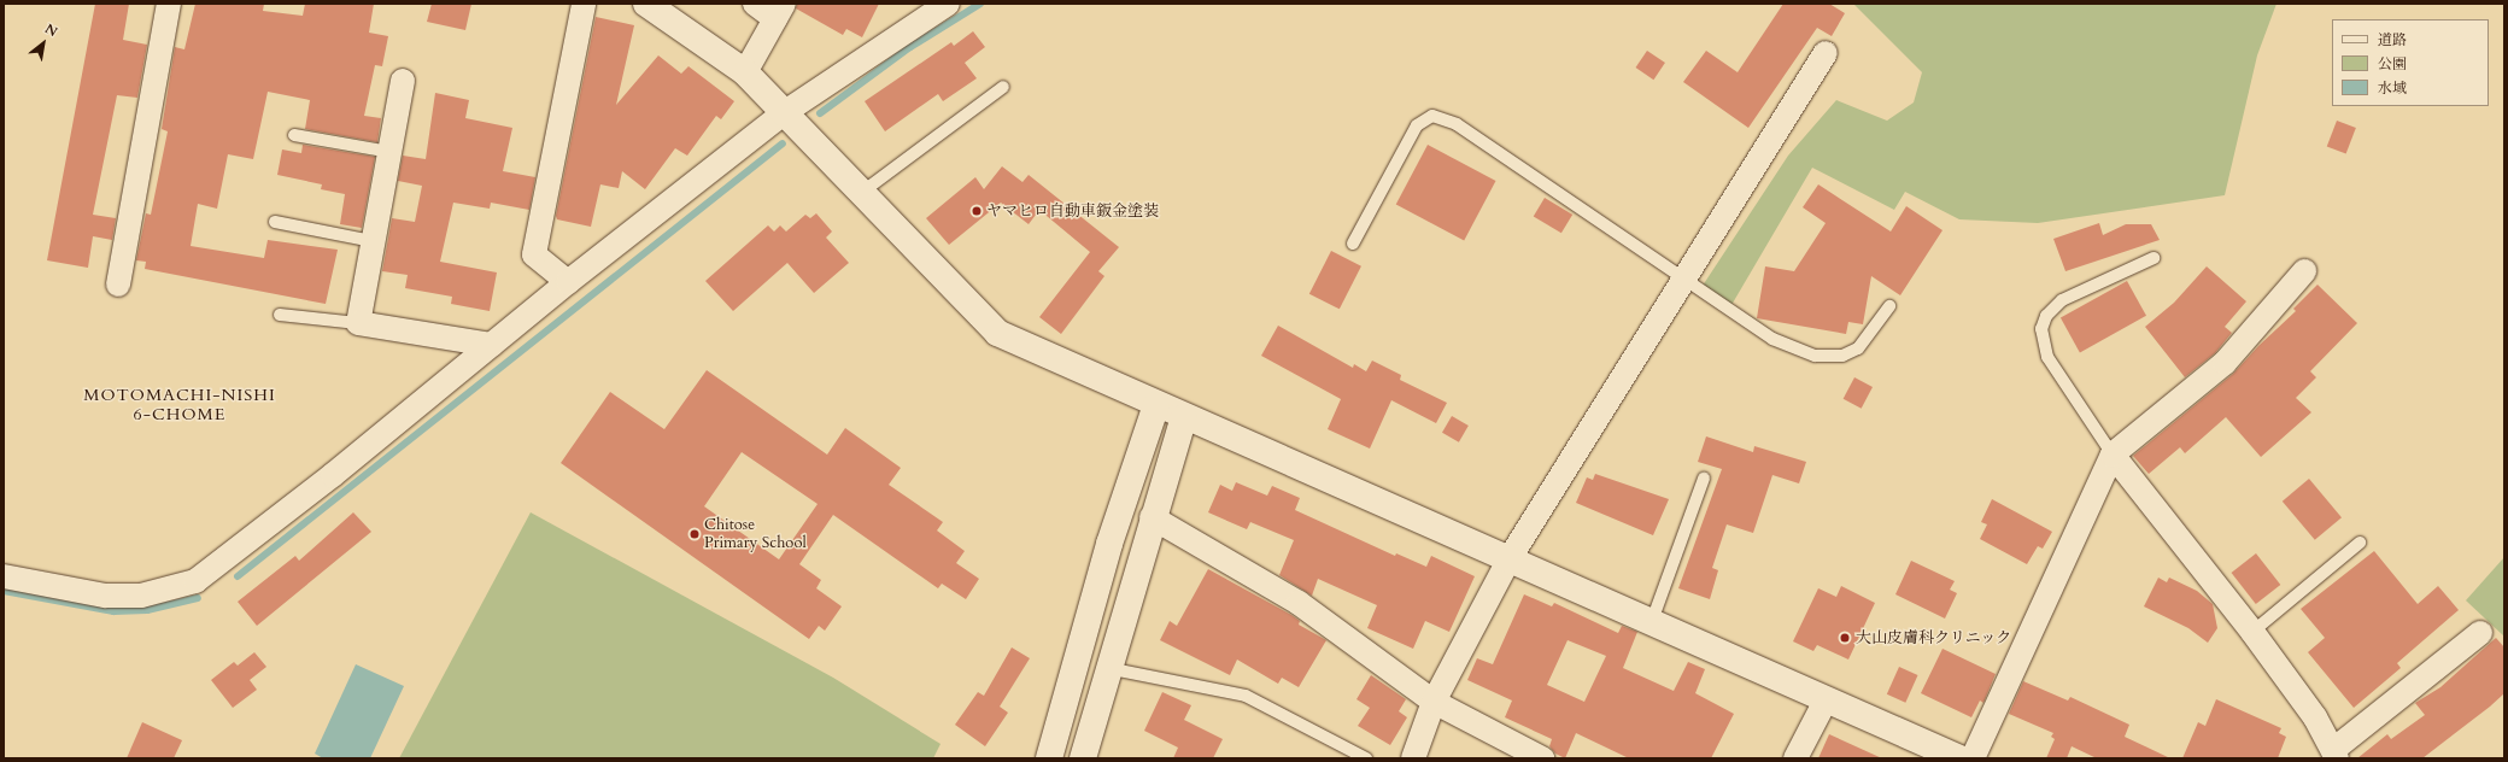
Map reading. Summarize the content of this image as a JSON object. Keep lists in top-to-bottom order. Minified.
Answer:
{"districts":["MOTOMACHI-NISHI 6-CHOME"],"places":["ヤマヒロ自動車鈑金塗装","Chitose Primary School","大山皮膚科クリニック"],"legend":["道路","公園","水域"],"north":"top right"}
